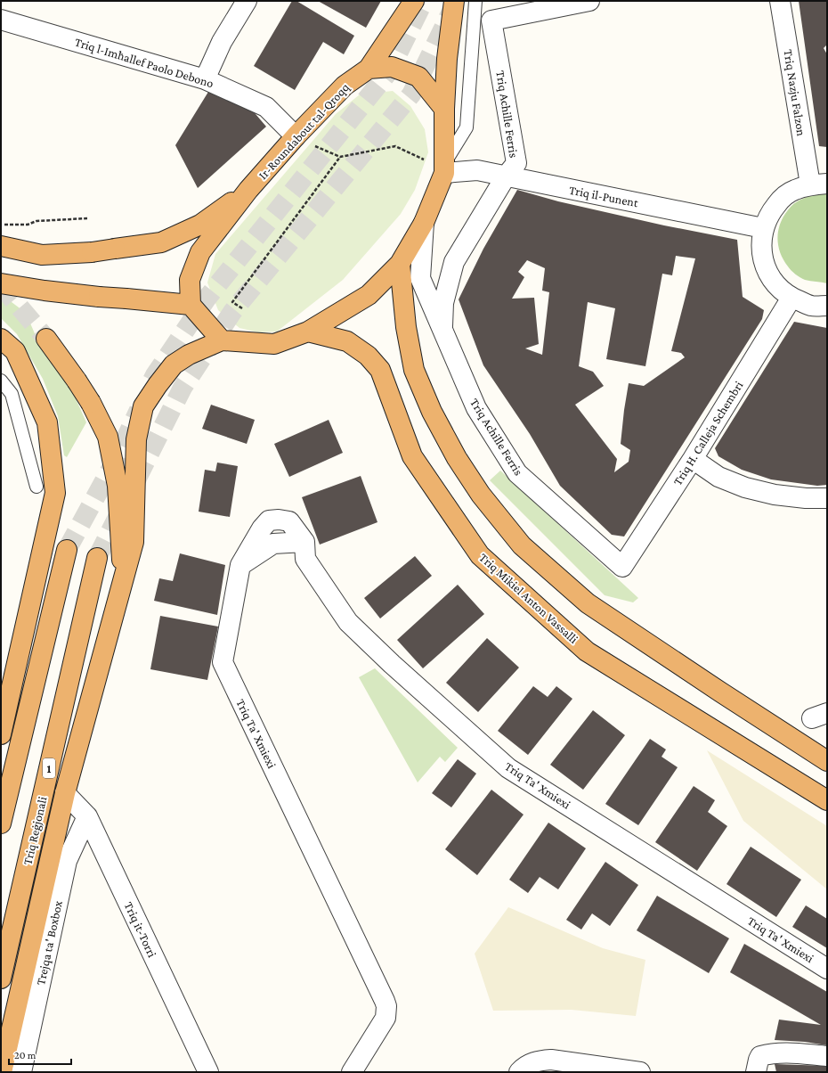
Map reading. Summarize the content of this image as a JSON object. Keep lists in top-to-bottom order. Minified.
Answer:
{"streets":{"highway":["Ir-Roundabout tal-Qroqq","Triq Mikiel Anton Vassalli","1","Triq Reġjonali"],"street":["Triq l-Imħallef Paolo Debono","Triq Nazju Falzon","Triq Achille Ferris","Triq il-Punent","Triq H. Calleja Schembri","Triq Ta' Xmiexi","Triq it-Torri","Trejqa ta' Boxbox"]},"crossings":[["Triq l-Imħallef Paolo Debono","Ir-Roundabout tal-Qroqq"],["Triq Achille Ferris","Triq il-Punent"],["Triq Achille Ferris","Triq H. Calleja Schembri"],["Triq it-Torri","Trejqa ta' Boxbox"]],"scale_bar":"20 m"}
